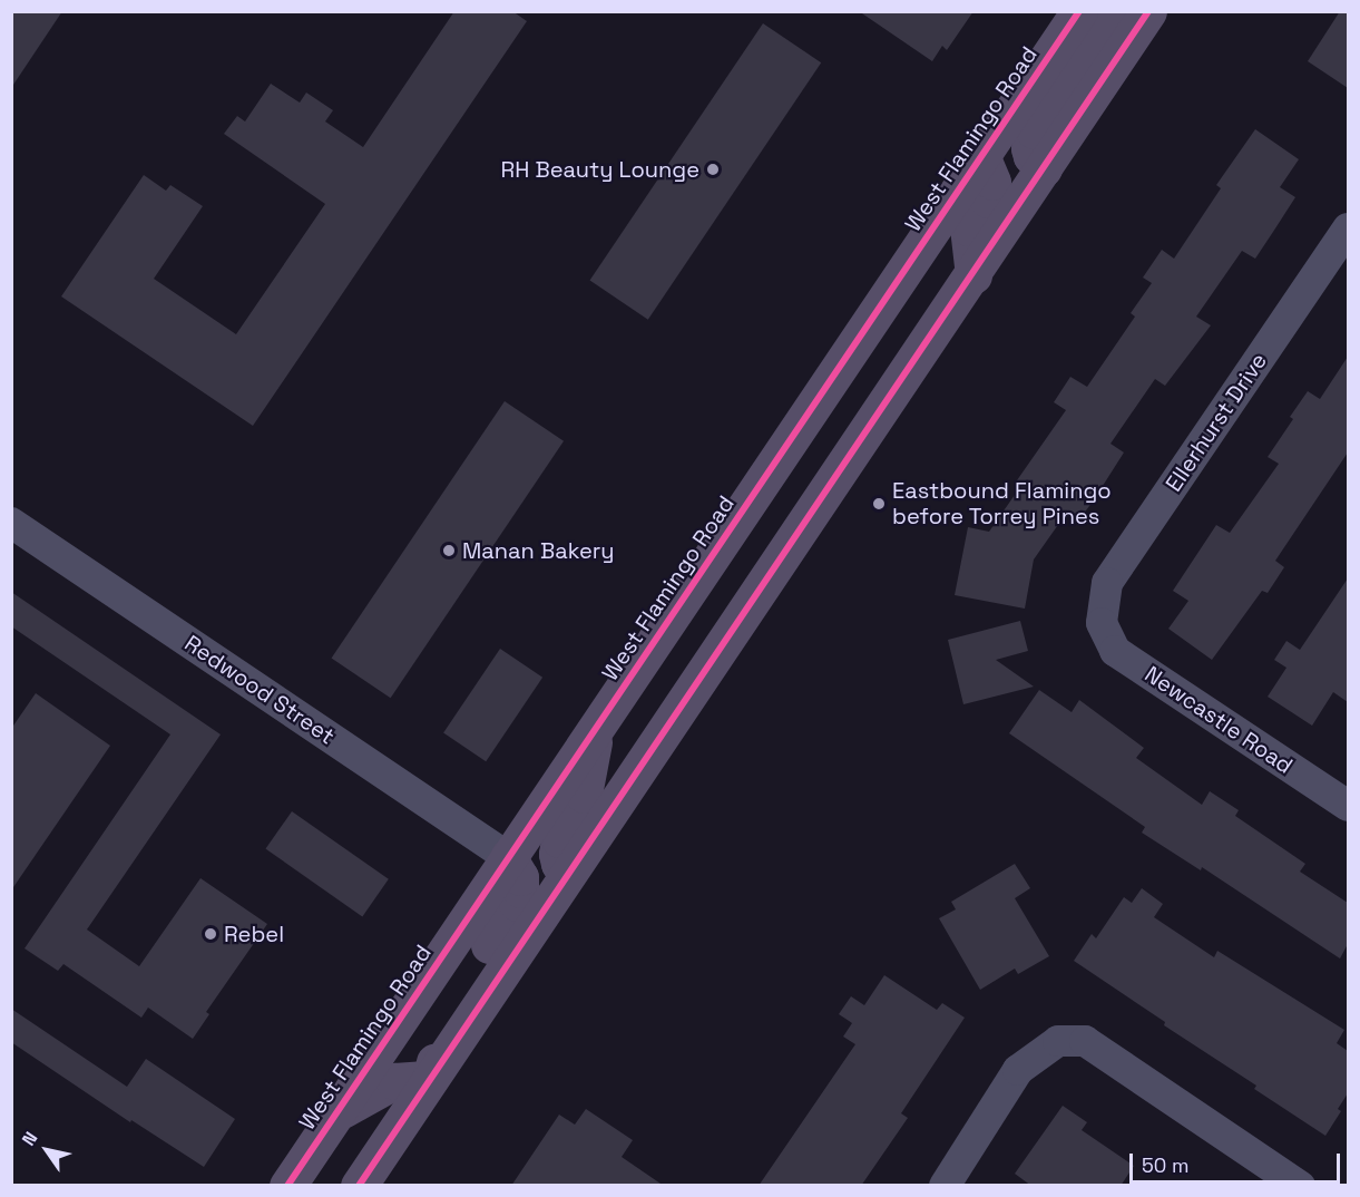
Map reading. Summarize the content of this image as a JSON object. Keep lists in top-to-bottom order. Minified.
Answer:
{"streets":{"main road":["West Flamingo Road"],"street":["Ellerhurst Drive","Redwood Street","Newcastle Road"]},"crossings":[["West Flamingo Road","Redwood Street"],["Ellerhurst Drive","Newcastle Road"]],"places":["RH Beauty Lounge","Eastbound Flamingo before Torrey Pines","Manan Bakery","Rebel"],"scale_bar":"50 m","north":"top left"}
